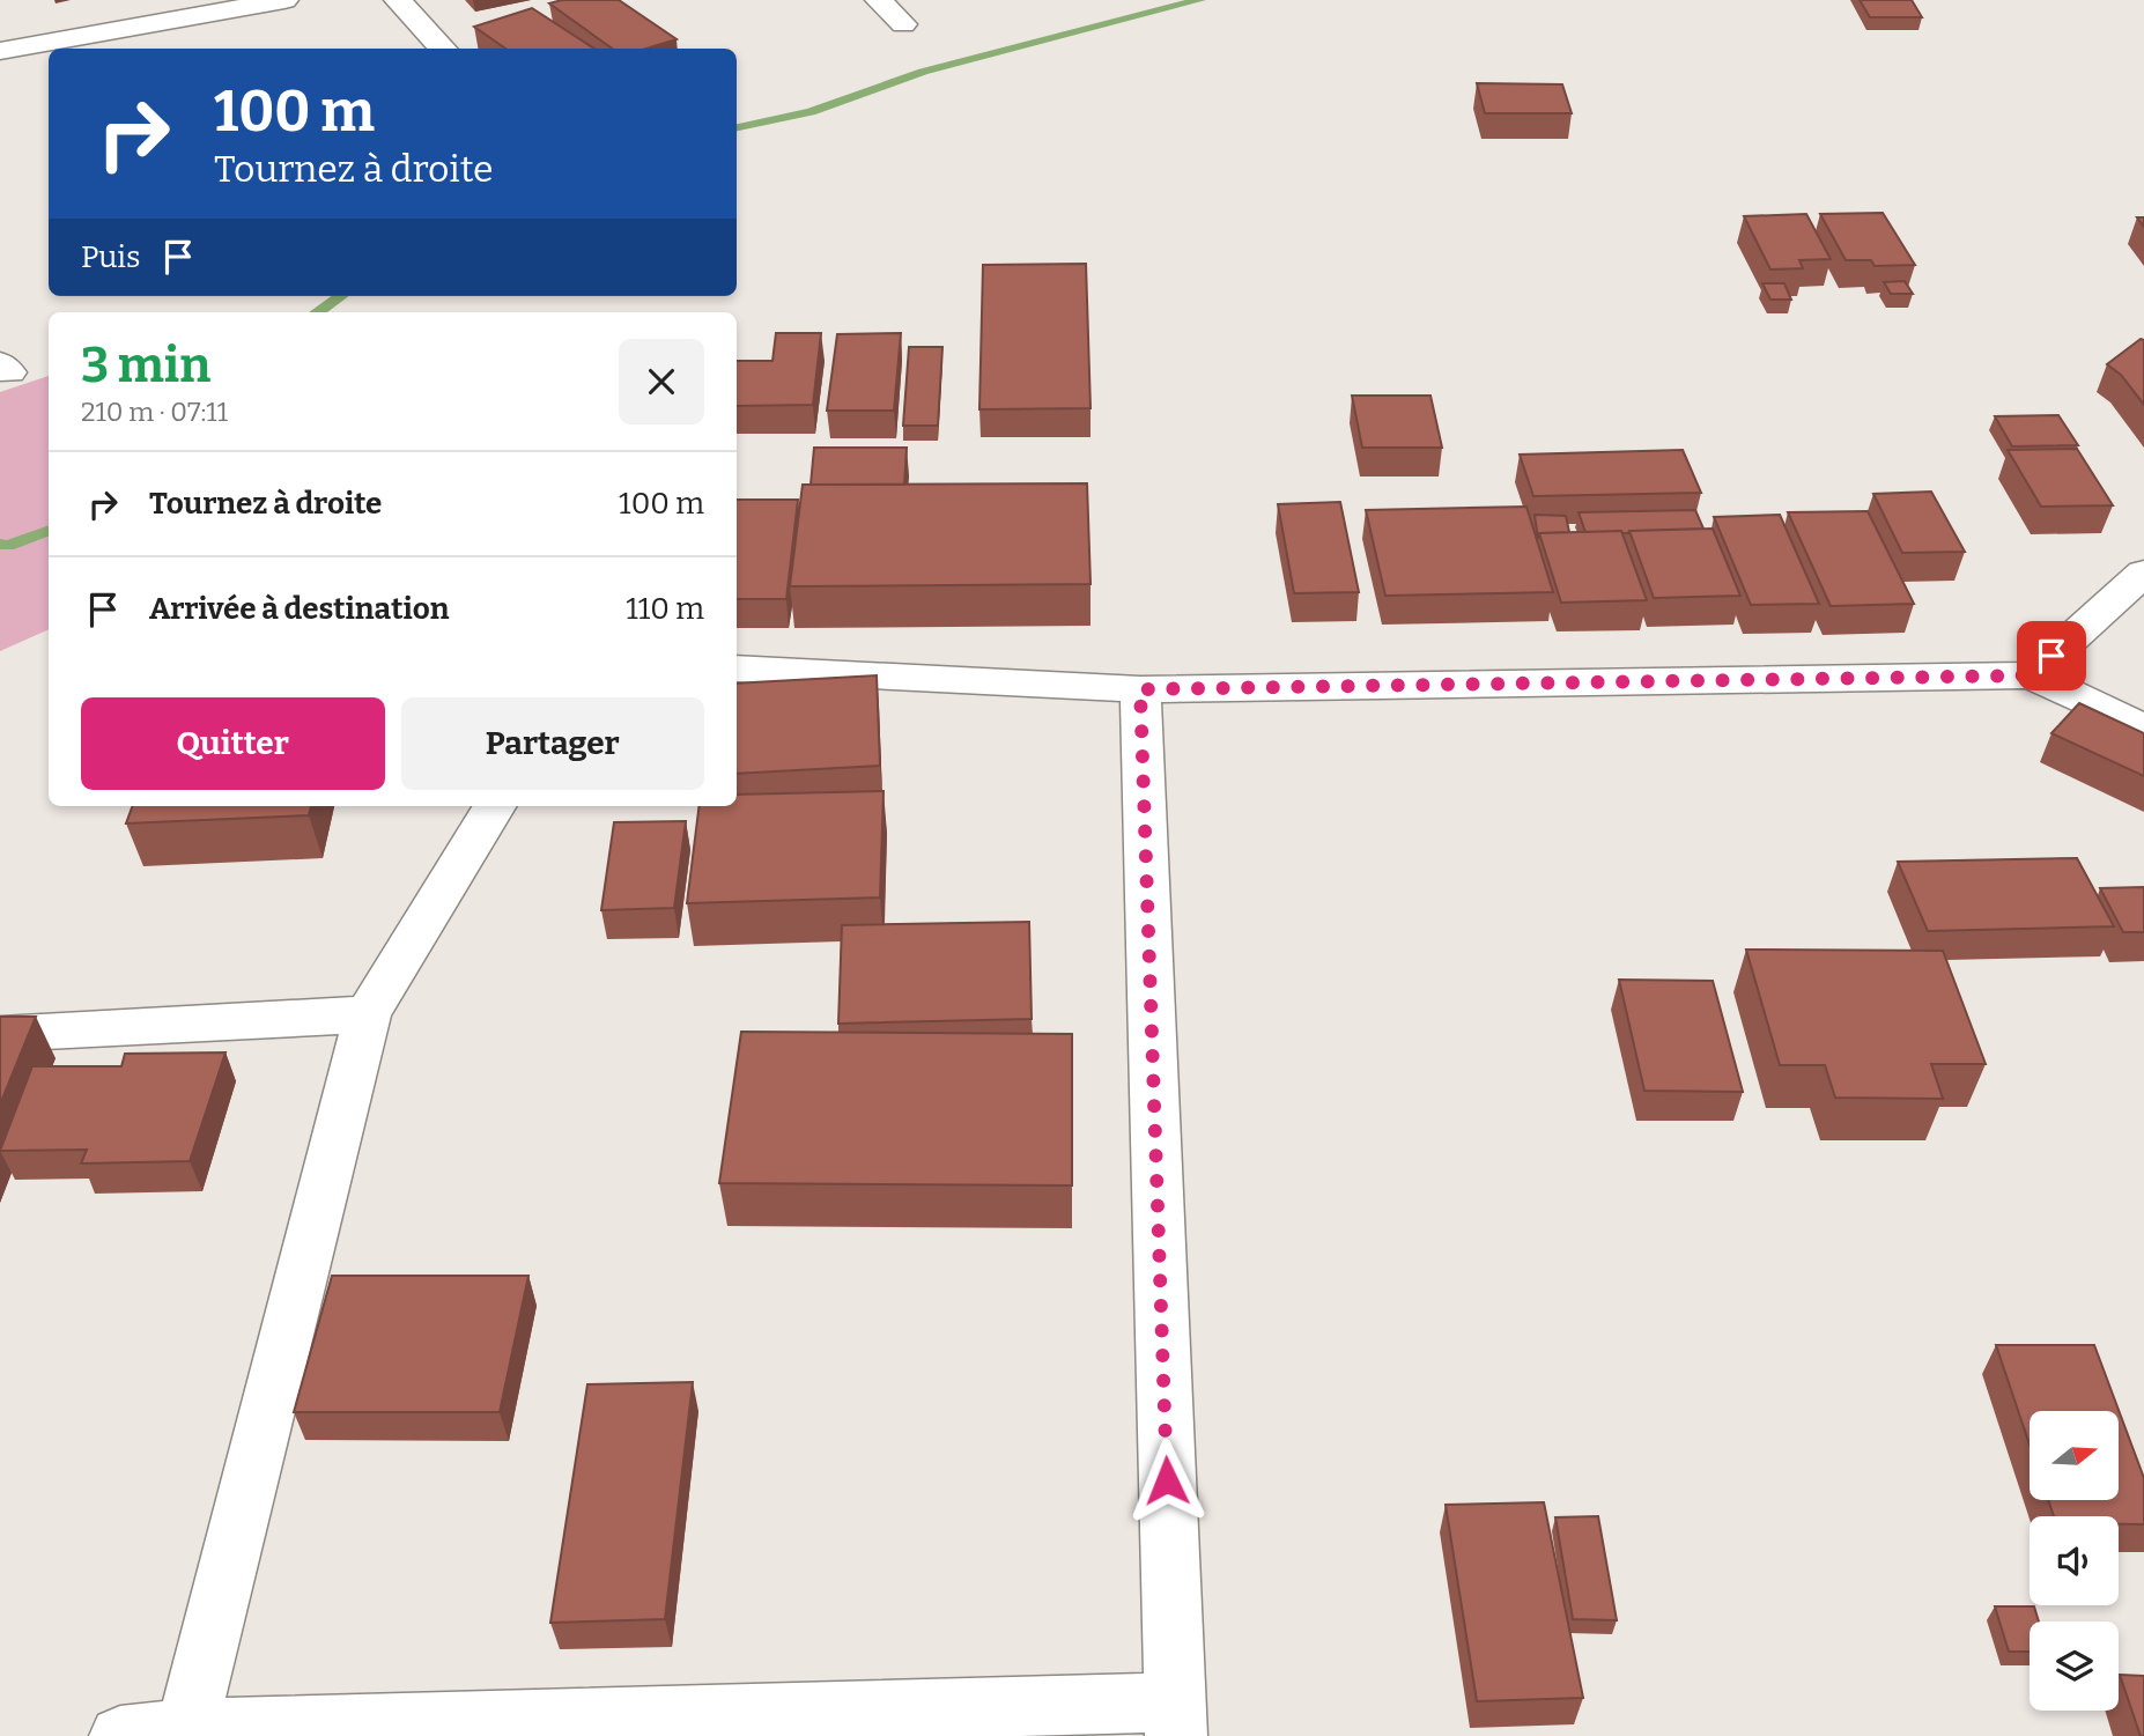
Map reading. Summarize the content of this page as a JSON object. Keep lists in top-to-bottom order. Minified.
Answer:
{"north":"right","page":{"turn":["100 m","Tournez à droite"],"then":"Puis","heading":["3 min","210 m · 07:11"],"list":[{"name":"Tournez à droite","value":"100 m"},{"name":"Arrivée à destination","value":"110 m"}],"buttons":["Quitter","Partager"]}}
